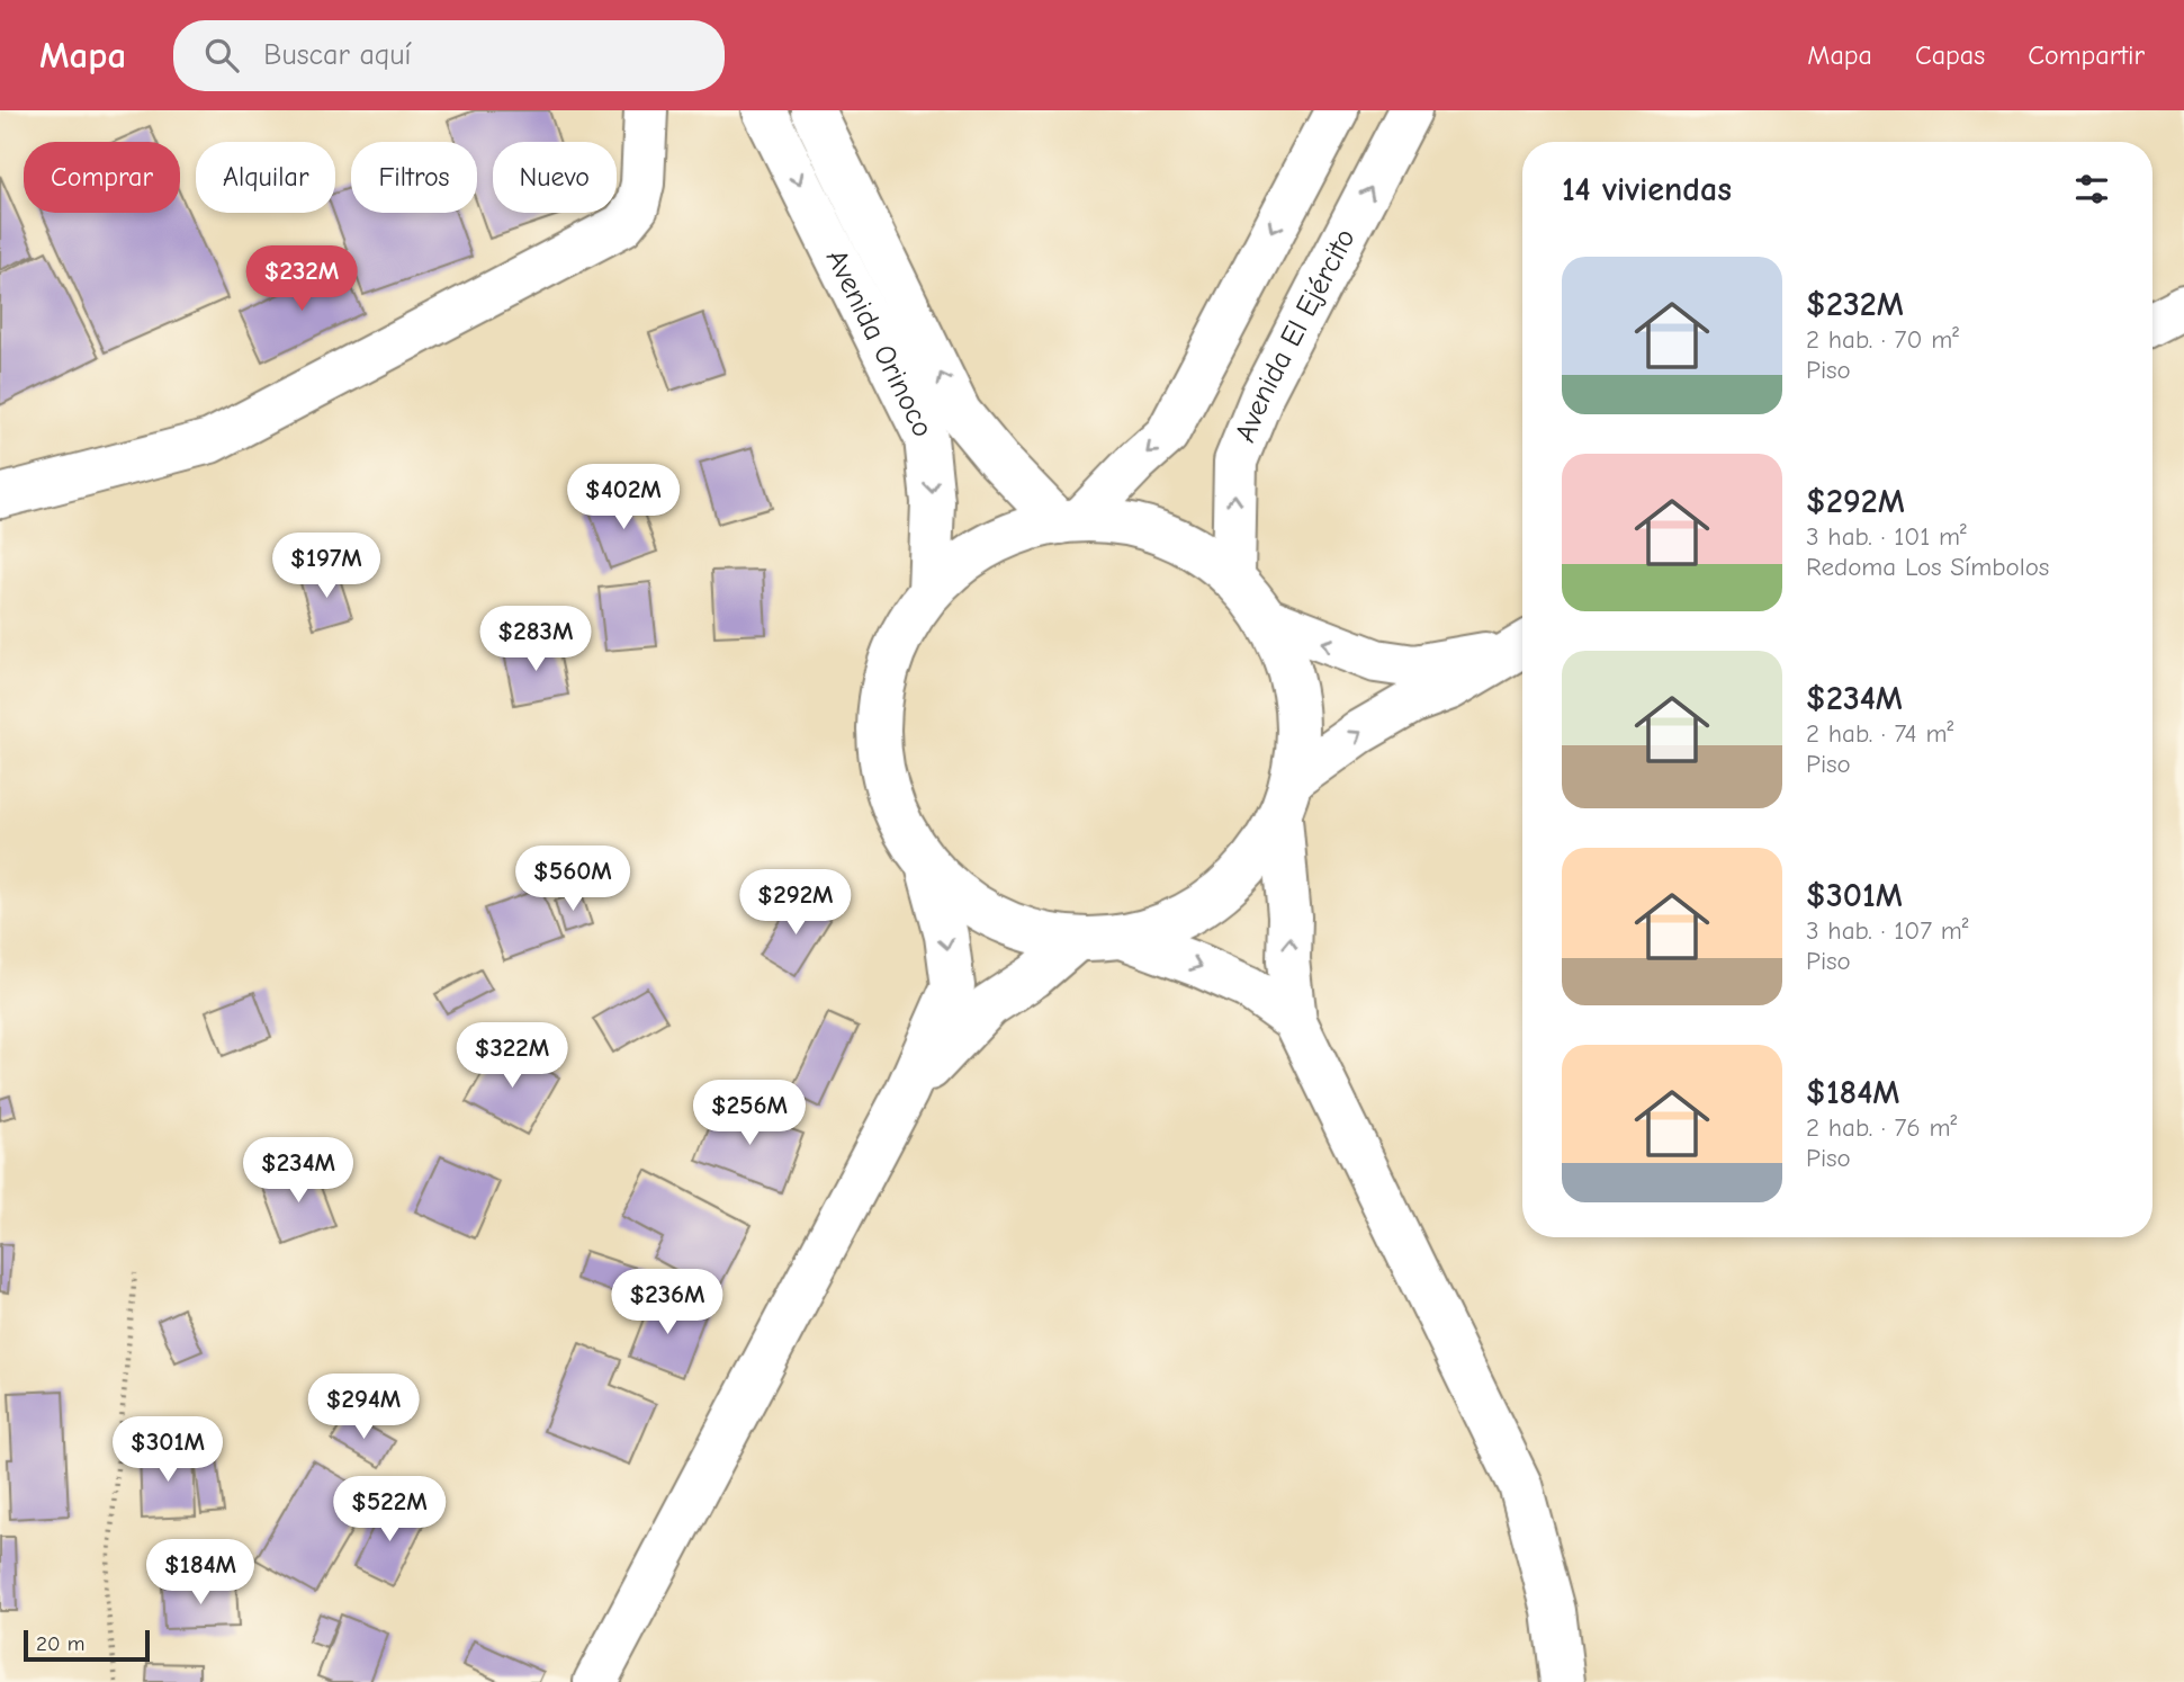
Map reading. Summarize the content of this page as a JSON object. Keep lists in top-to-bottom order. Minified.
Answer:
{"streets":{"street":["Avenida El Ejército","Avenida Orinoco"]},"scale_bar":"20 m","page":{"header":"Mapa","search":"Buscar aquí","nav":["Mapa","Capas","Compartir"],"chip":["Comprar","Alquilar","Filtros","Nuevo"],"heading":"14 viviendas","list":[{"name":"$232M","note":"2 hab. · 70 m² · Piso"},{"name":"$292M","note":"3 hab. · 101 m² · Redoma Los Símbolos"},{"name":"$234M","note":"2 hab. · 74 m² · Piso"},{"name":"$301M","note":"3 hab. · 107 m² · Piso"},{"name":"$184M","note":"2 hab. · 76 m² · Piso"}],"price":["$232M","$402M","$197M","$283M","$560M","$292M","$322M","$256M","$234M","$236M","$294M","$301M","$522M","$184M"],"scale":"20 m"}}
